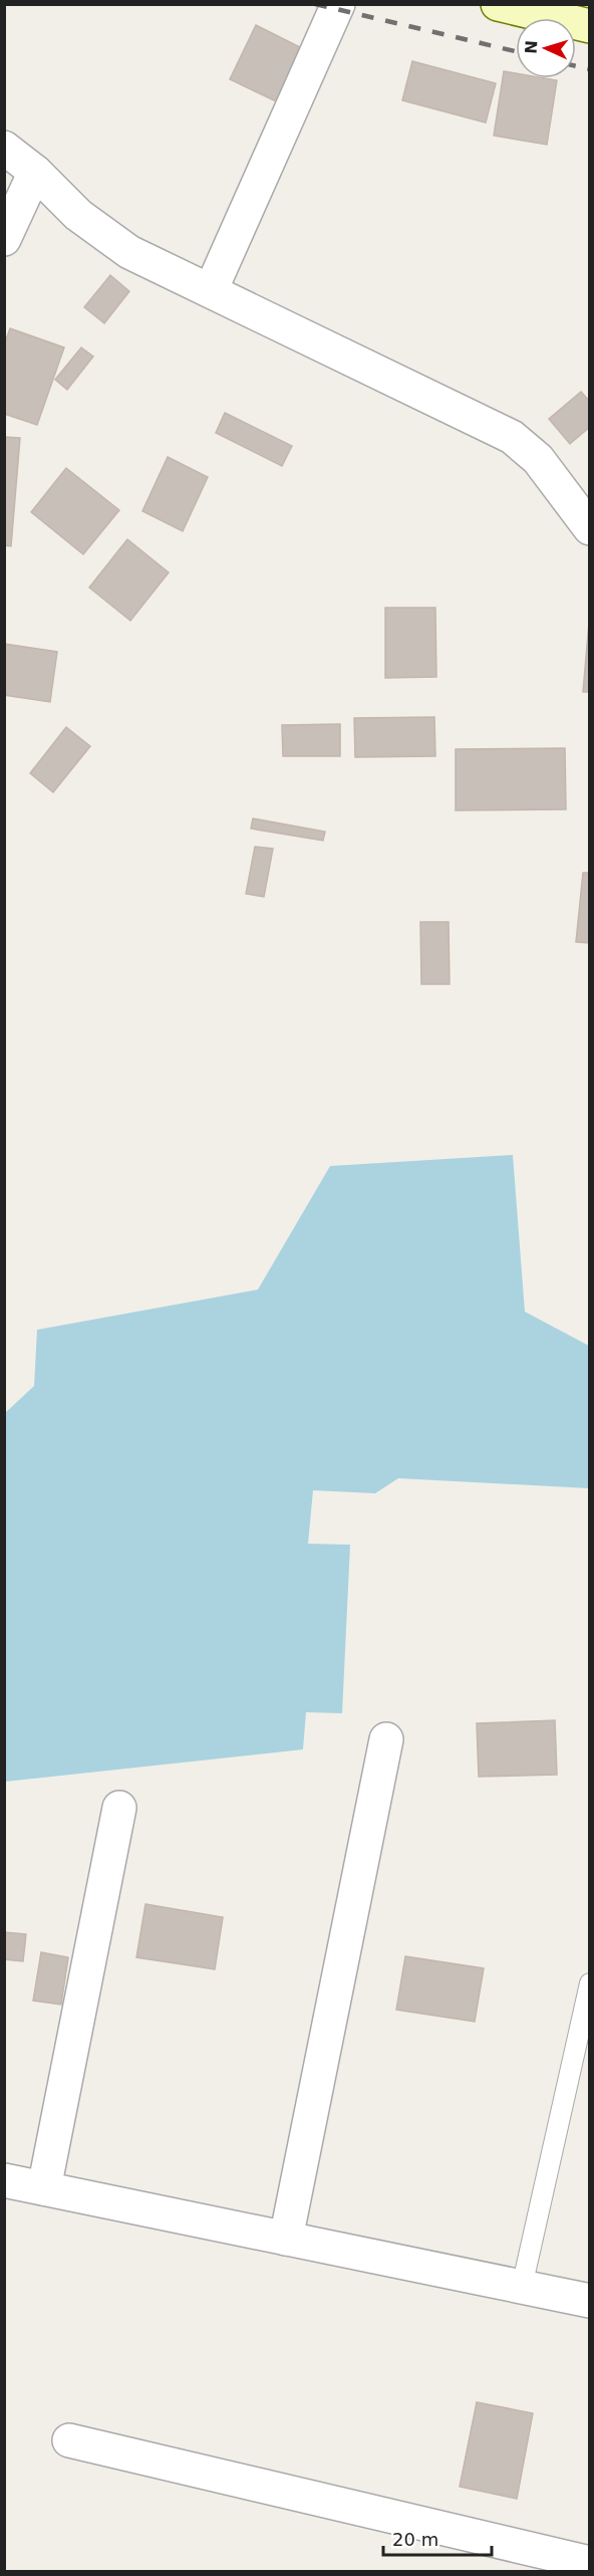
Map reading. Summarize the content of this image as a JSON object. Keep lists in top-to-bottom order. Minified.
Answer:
{"scale_bar":"20 m","north":"left"}
